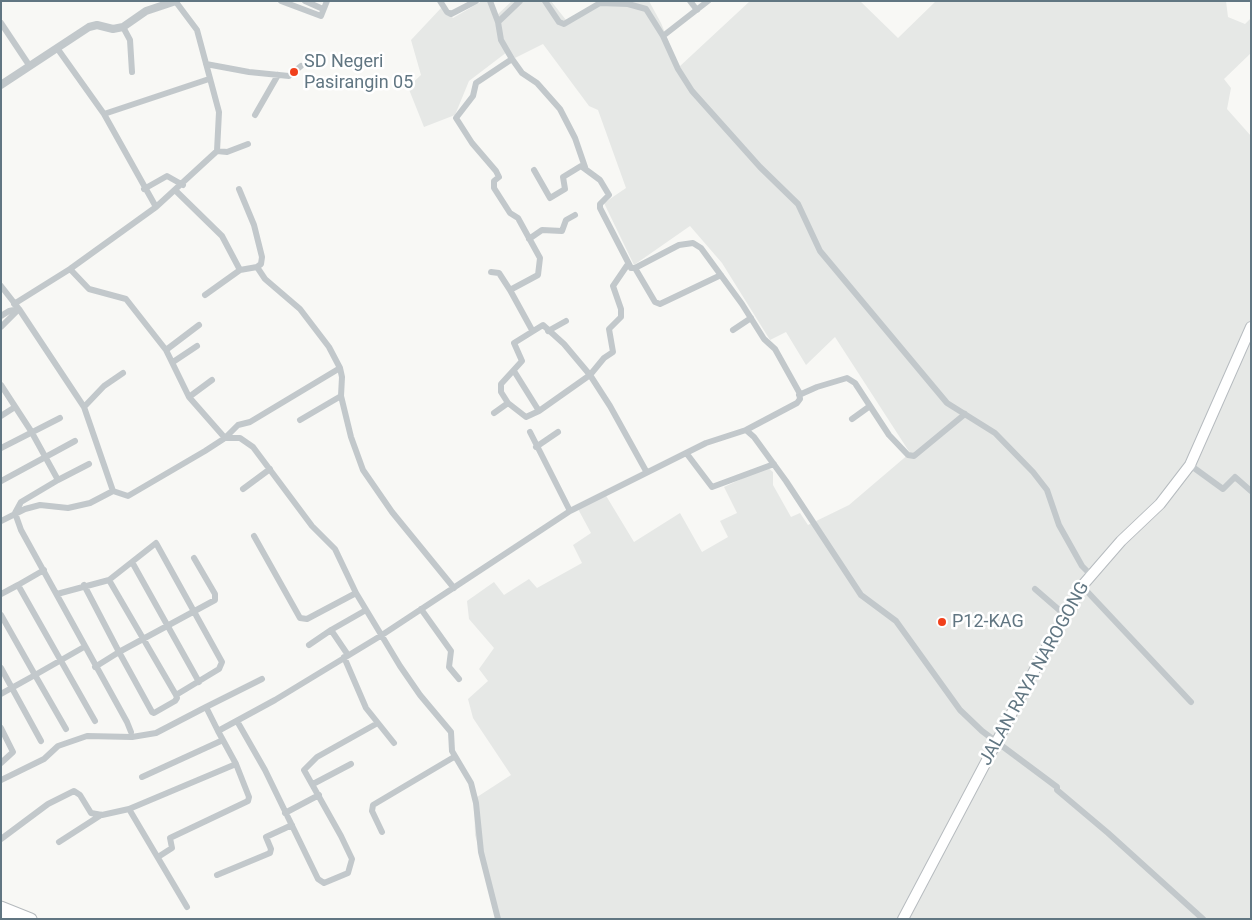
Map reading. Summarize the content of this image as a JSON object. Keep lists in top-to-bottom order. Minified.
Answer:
{"streets":{"main road":["JALAN RAYA NAROGONG"]},"places":["SD Negeri Pasirangin 05","P12-KAG"]}
